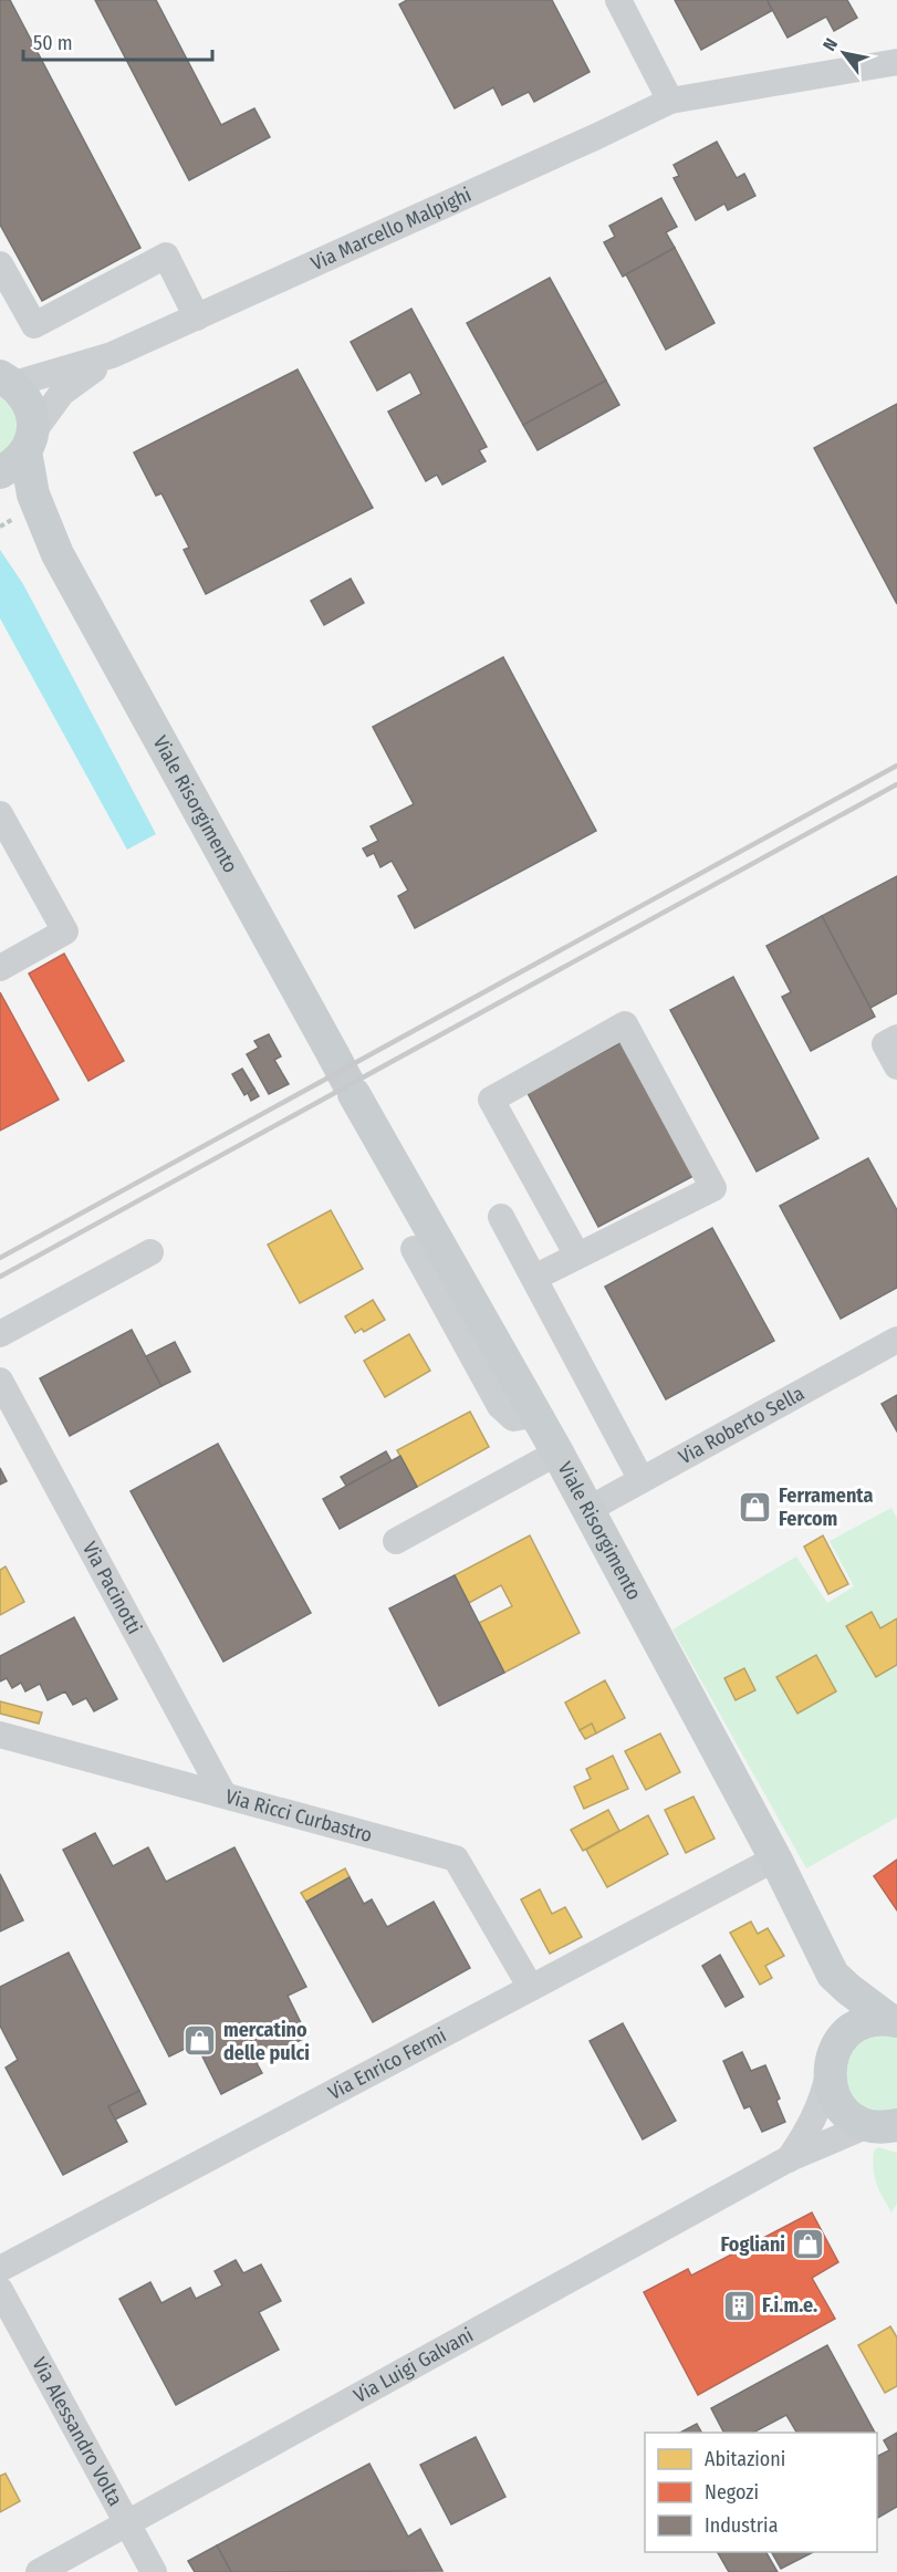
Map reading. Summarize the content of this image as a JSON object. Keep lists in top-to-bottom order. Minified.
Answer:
{"streets":{"main road":["Viale Risorgimento"],"street":["Via Marcello Malpighi","Via Roberto Sella","Via Pacinotti","Via Ricci Curbastro","Via Enrico Fermi","Via Luigi Galvani","Via Alessandro Volta"]},"crossings":[["Via Marcello Malpighi","Viale Risorgimento"],["Viale Risorgimento","Via Roberto Sella"],["Viale Risorgimento","Via Enrico Fermi"],["Viale Risorgimento","Via Luigi Galvani"],["Via Pacinotti","Via Ricci Curbastro"],["Via Ricci Curbastro","Via Enrico Fermi"],["Via Luigi Galvani","Via Alessandro Volta"]],"places":{"shop":["Ferramenta Fercom","mercatino delle pulci","Fogliani"],"building":["F.i.m.e."]},"legend":["Abitazioni","Negozi","Industria"],"scale_bar":"50 m","north":"top left"}
